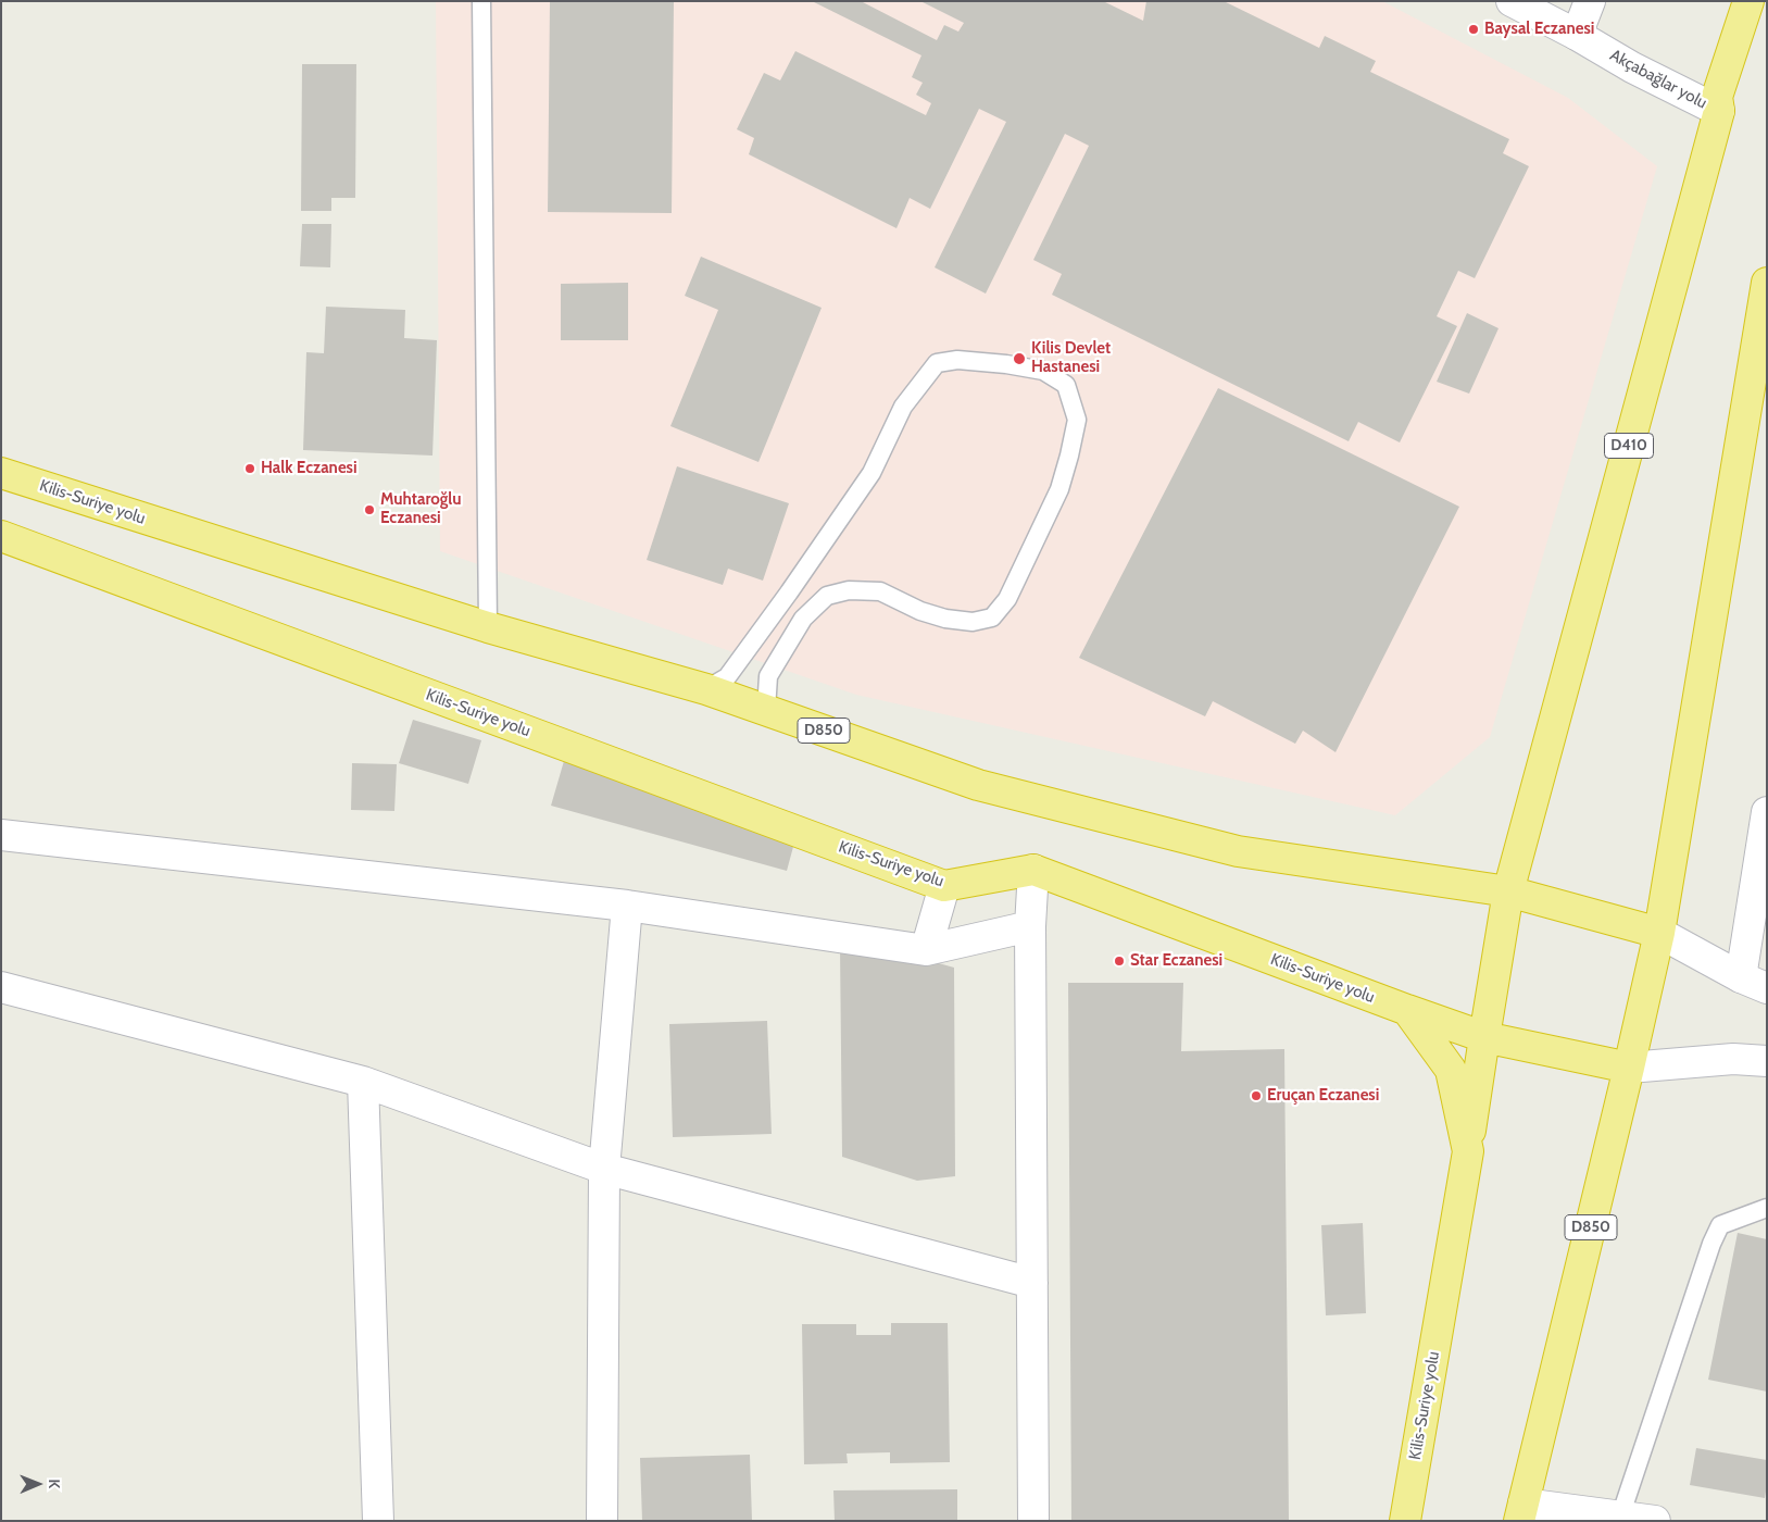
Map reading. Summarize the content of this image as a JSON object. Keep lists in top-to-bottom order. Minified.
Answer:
{"streets":{"highway":["D410","Kilis-Suriye yolu","D850"],"street":["Akçabağlar yolu"]},"crossings":[["Akçabağlar yolu","D410"],["D410","Kilis-Suriye yolu"],["Kilis-Suriye yolu","D850"]],"places":["Baysal Eczanesi","Kilis Devlet Hastanesi","Halk Eczanesi","Muhtaroğlu Eczanesi","Star Eczanesi","Eruçan Eczanesi"],"north":"right"}
